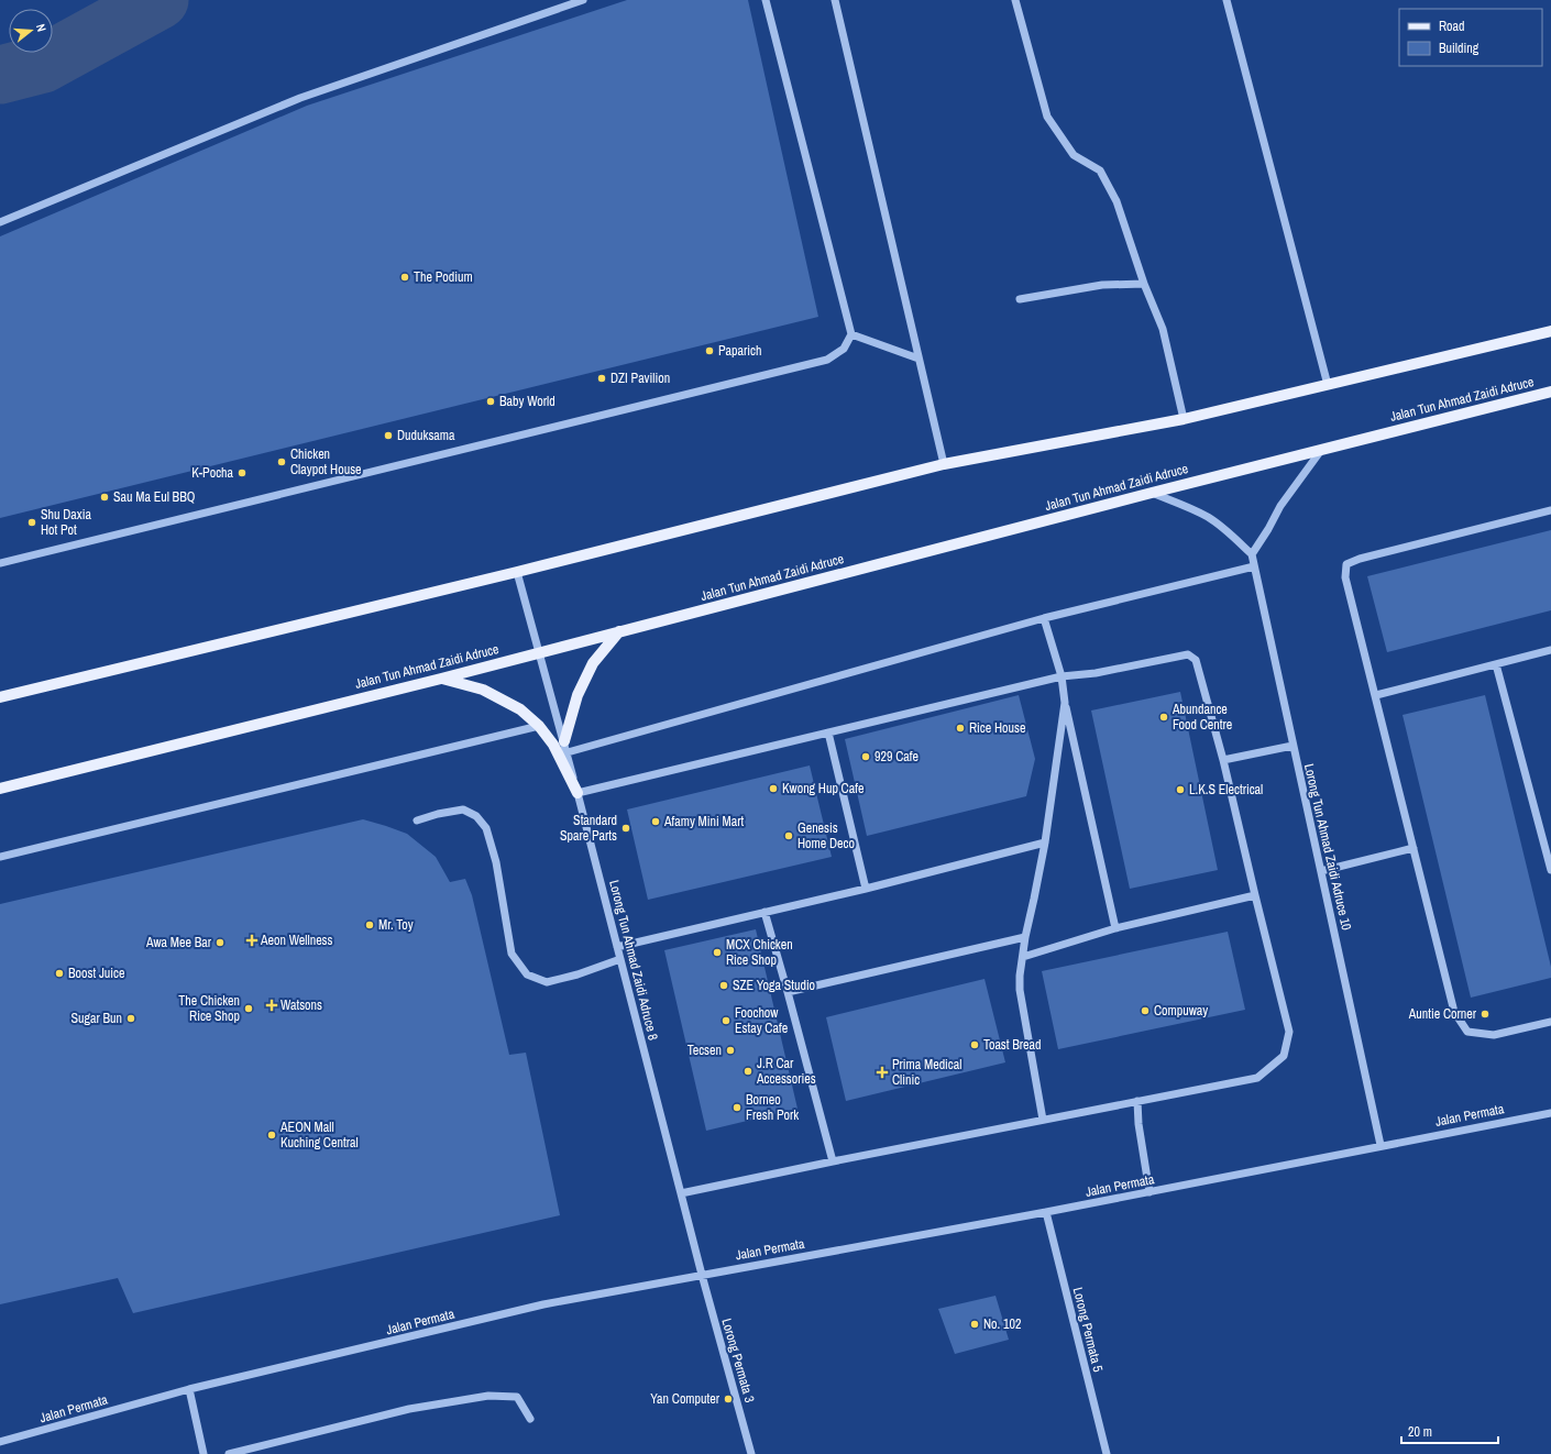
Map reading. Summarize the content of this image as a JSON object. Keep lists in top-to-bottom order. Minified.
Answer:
{"streets":{"main road":["Jalan Tun Ahmad Zaidi Adruce"],"street":["Lorong Tun Ahmad Zaidi Adruce 10","Lorong Tun Ahmad Zaidi Adruce 8","Jalan Permata","Lorong Permata 5","Lorong Permata 3"]},"crossings":[["Jalan Tun Ahmad Zaidi Adruce","Lorong Tun Ahmad Zaidi Adruce 8"],["Lorong Tun Ahmad Zaidi Adruce 10","Jalan Permata"],["Lorong Tun Ahmad Zaidi Adruce 8","Jalan Permata"],["Lorong Tun Ahmad Zaidi Adruce 8","Lorong Permata 3"],["Jalan Permata","Lorong Permata 5"],["Jalan Permata","Lorong Permata 3"]],"places":{"other":["The Podium","Paparich","DZI Pavilion","Baby World","Duduksama","Chicken Claypot House","K-Pocha","Sau Ma Eul BBQ","Shu Daxia Hot Pot","Abundance Food Centre","Rice House","929 Cafe","Kwong Hup Cafe","L.K.S Electrical","Afamy Mini Mart","Standard Spare Parts","Genesis Home Deco","Mr. Toy","Awa Mee Bar","MCX Chicken Rice Shop","Boost Juice","SZE Yoga Studio","The Chicken Rice Shop","Compuway","Auntie Corner","Sugar Bun","Foochow Estay Cafe","Toast Bread","Tecsen","J.R Car Accessories","Borneo Fresh Pork","AEON Mall Kuching Central","No. 102","Yan Computer"],"health":["Aeon Wellness","Watsons","Prima Medical Clinic"]},"legend":["Road","Building"],"scale_bar":"20 m","north":"right"}
